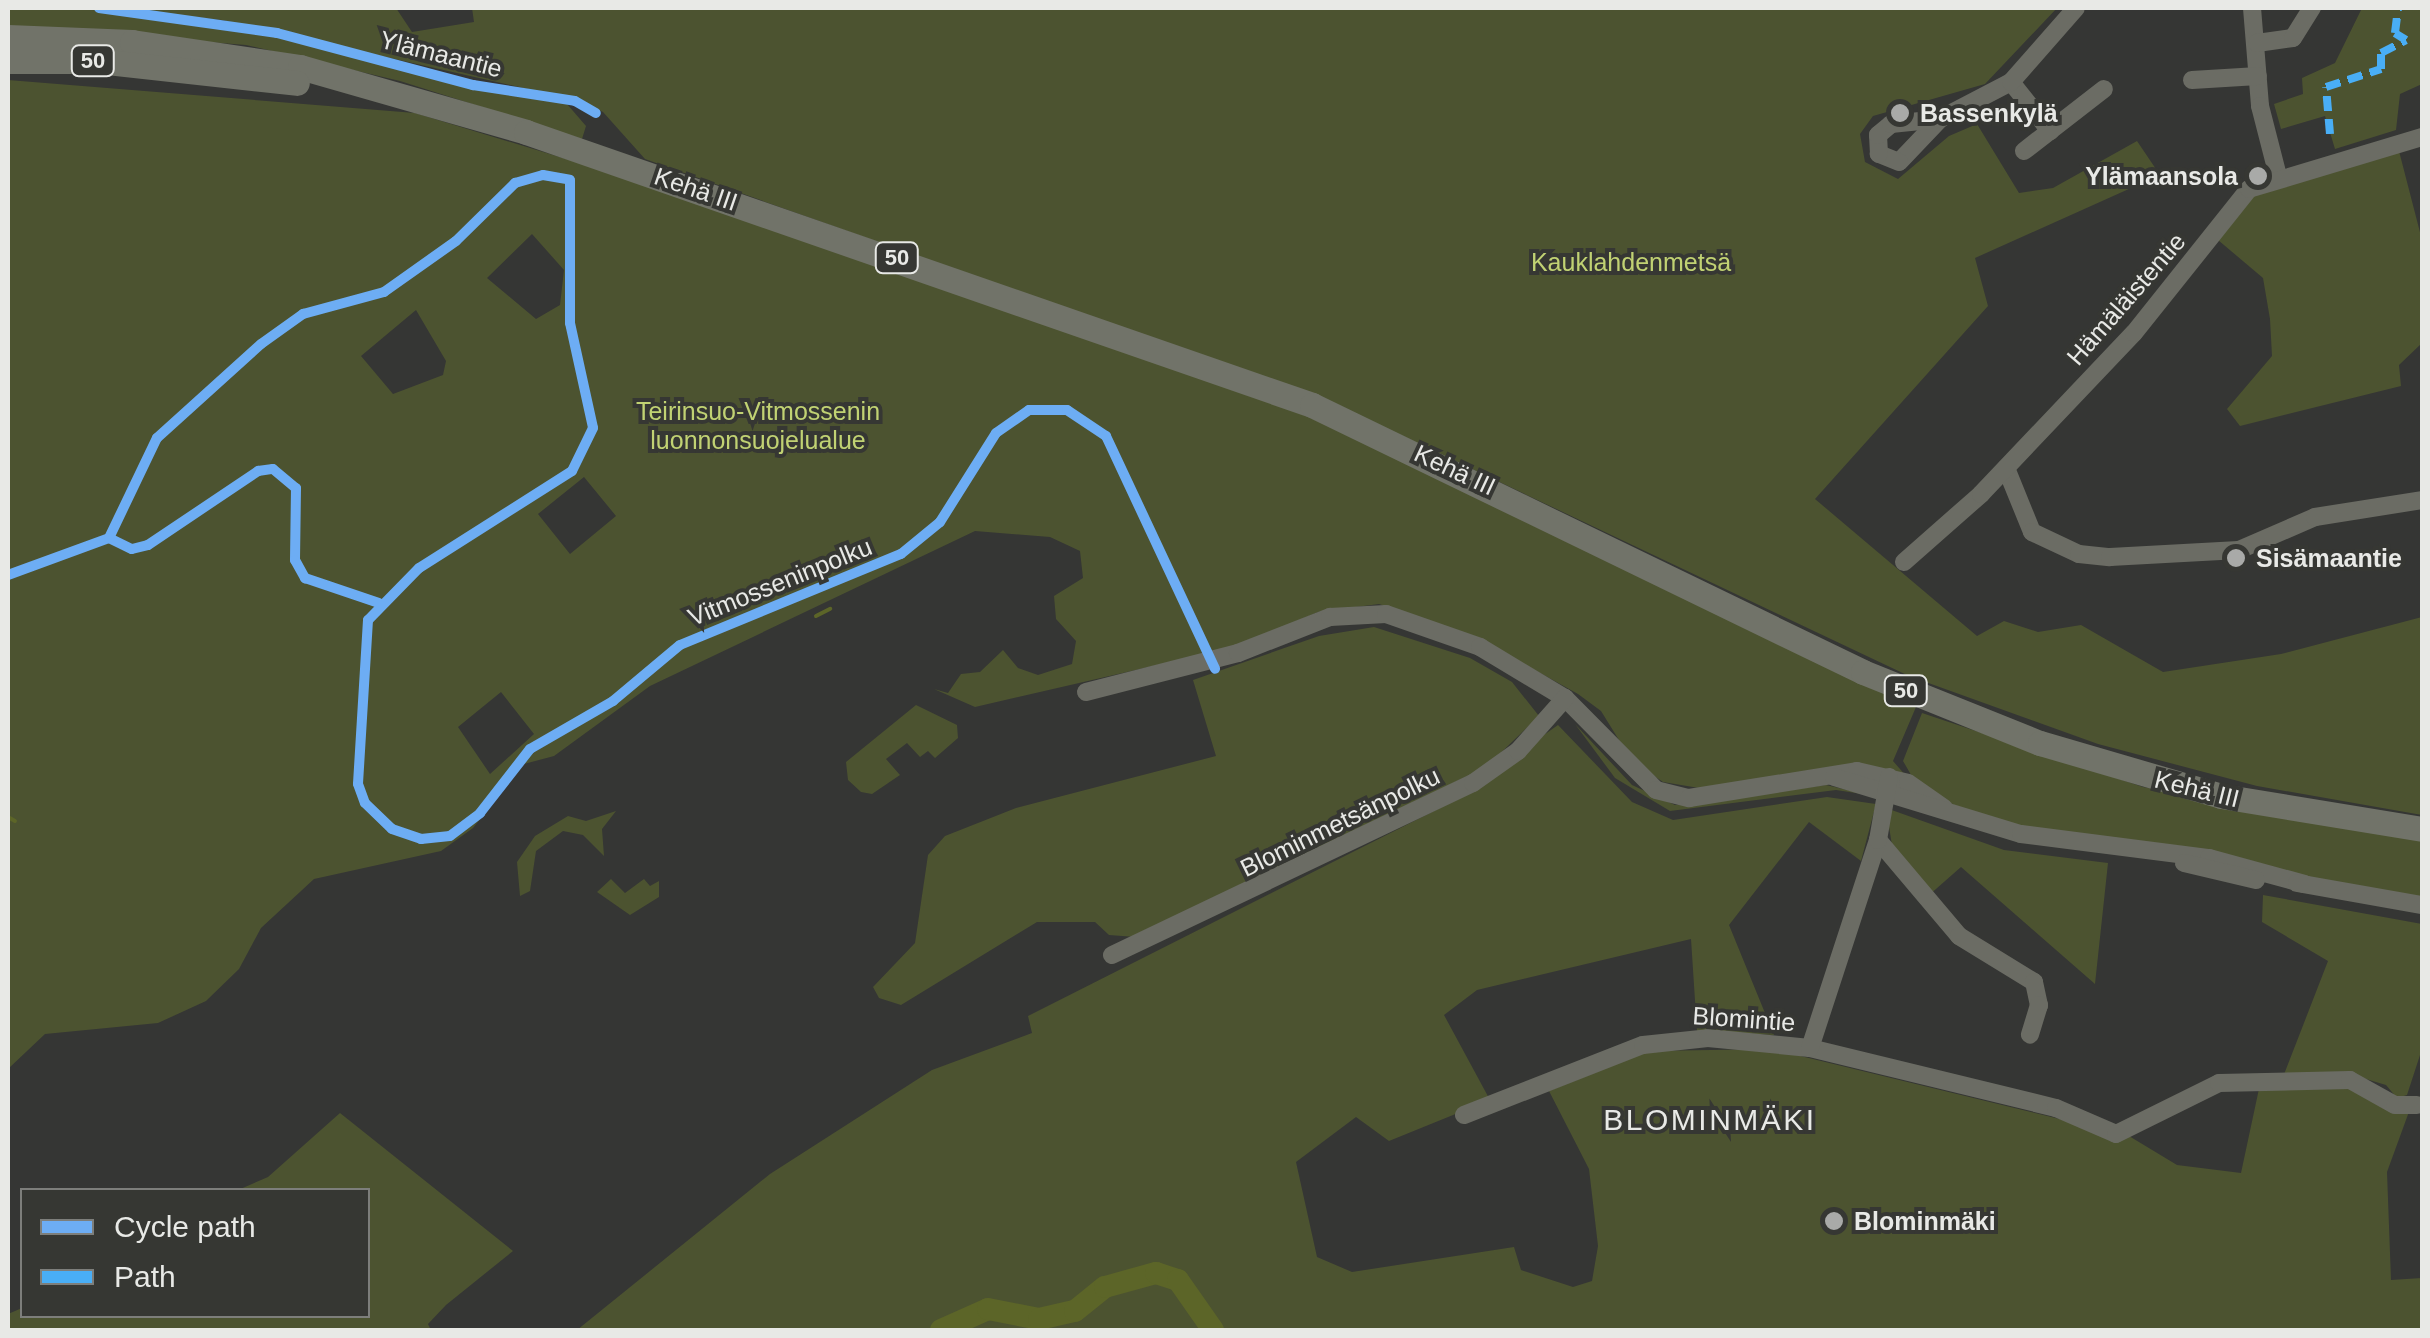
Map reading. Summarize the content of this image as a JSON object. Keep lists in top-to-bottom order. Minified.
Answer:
{"streets":{"highway":["50","Kehä III"],"street":["Hämäläistentie","Blominmetsänpolku","Blomintie"],"cycle path":["Ylämaantie","Vitmosseninpolku"]},"districts":["BLOMINMÄKI"],"parks":["Kauklahdenmetsä","Teirinsuo-Vitmossenin luonnonsuojelualue"],"places":["Bassenkylä","Ylämaansola","Sisämaantie","Blominmäki"],"legend":["Cycle path","Path"]}
